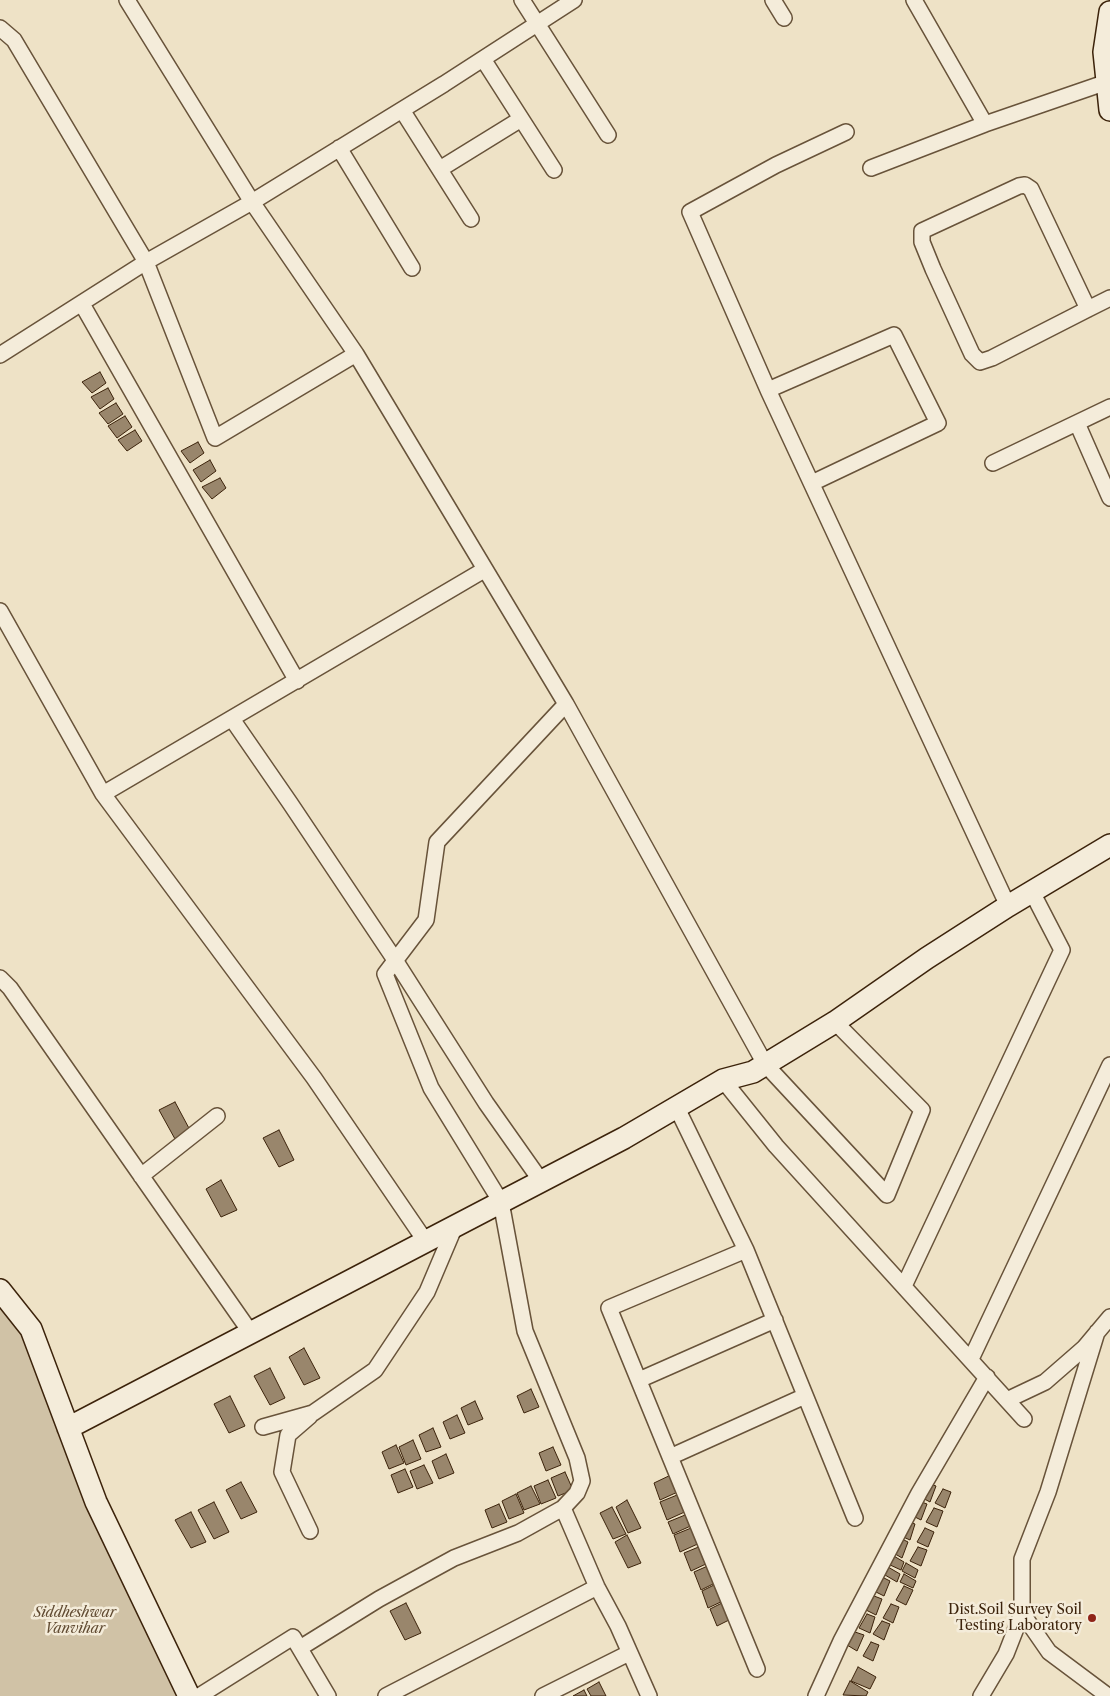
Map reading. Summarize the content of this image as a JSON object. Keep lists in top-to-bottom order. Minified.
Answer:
{"parks":["Siddheshwar Vanvihar"],"places":["Dist.Soil Survey Soil Testing Laboratory"]}
